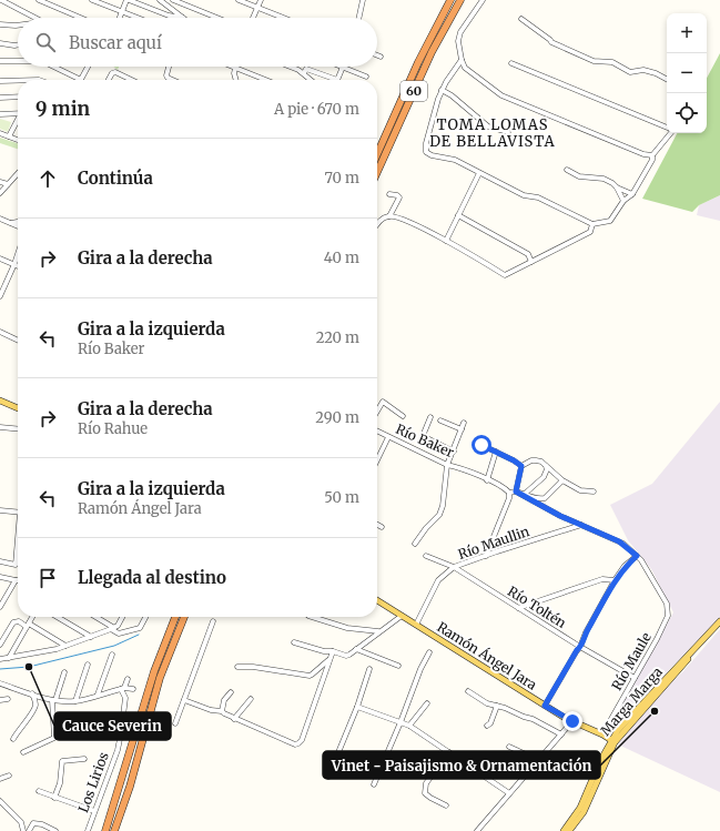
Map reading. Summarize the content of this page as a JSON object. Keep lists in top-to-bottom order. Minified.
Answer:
{"streets":{"highway":["60"],"main road":["Ramón Ángel Jara","Marga Marga"],"street":["Río Baker","Río Maullin","Río Toltén","Río Maule","Los Lirios"]},"crossings":[["Río Maullin","Río Toltén"],["Río Maullin","Ramón Ángel Jara"],["Río Toltén","Río Maule"],["Ramón Ángel Jara","Río Maule"],["Ramón Ángel Jara","Marga Marga"]],"districts":["TOMA LOMAS DE BELLAVISTA"],"places":["Cauce Severin","Vinet - Paisajismo & Ornamentación"],"page":{"map_buttons":["+","−"],"search":"Buscar aquí","heading":["9 min","A pie · 670 m"],"list":[["Continúa","70 m"],["Gira a la derecha","40 m"],["Gira a la izquierda","Río Baker","220 m"],["Gira a la derecha","Río Rahue","290 m"],["Gira a la izquierda","Ramón Ángel Jara","50 m"],"Llegada al destino"]}}
